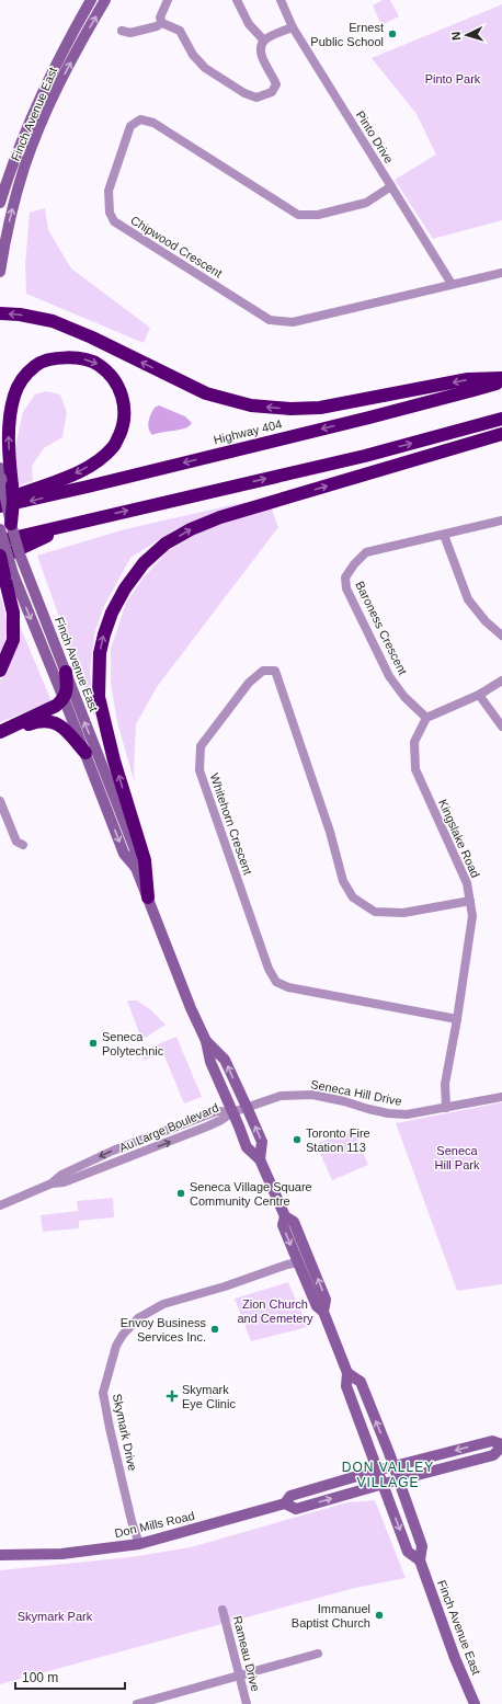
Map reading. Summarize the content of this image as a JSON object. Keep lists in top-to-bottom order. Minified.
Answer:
{"streets":{"highway":["Highway 404"],"main road":["Finch Avenue East","Don Mills Road"],"street":["Pinto Drive","Chipwood Crescent","Baroness Crescent","Whitehorn Crescent","Kingslake Road","Seneca Hill Drive","Au Large Boulevard","Skymark Drive","Rameau Drive"]},"crossings":[["Finch Avenue East","Seneca Hill Drive"],["Finch Avenue East","Au Large Boulevard"],["Finch Avenue East","Skymark Drive"],["Finch Avenue East","Don Mills Road"],["Pinto Drive","Chipwood Crescent"],["Baroness Crescent","Kingslake Road"],["Whitehorn Crescent","Kingslake Road"],["Kingslake Road","Seneca Hill Drive"],["Seneca Hill Drive","Au Large Boulevard"],["Skymark Drive","Don Mills Road"]],"districts":["DON VALLEY VILLAGE"],"parks":["Pinto Park","Seneca Hill Park","Zion Church and Cemetery","Skymark Park"],"places":{"other":["Ernest Public School","Seneca Polytechnic","Toronto Fire Station 113","Seneca Village Square Community Centre","Envoy Business Services Inc.","Immanuel Baptist Church"],"health":["Skymark Eye Clinic"]},"scale_bar":"100 m","north":"left"}
